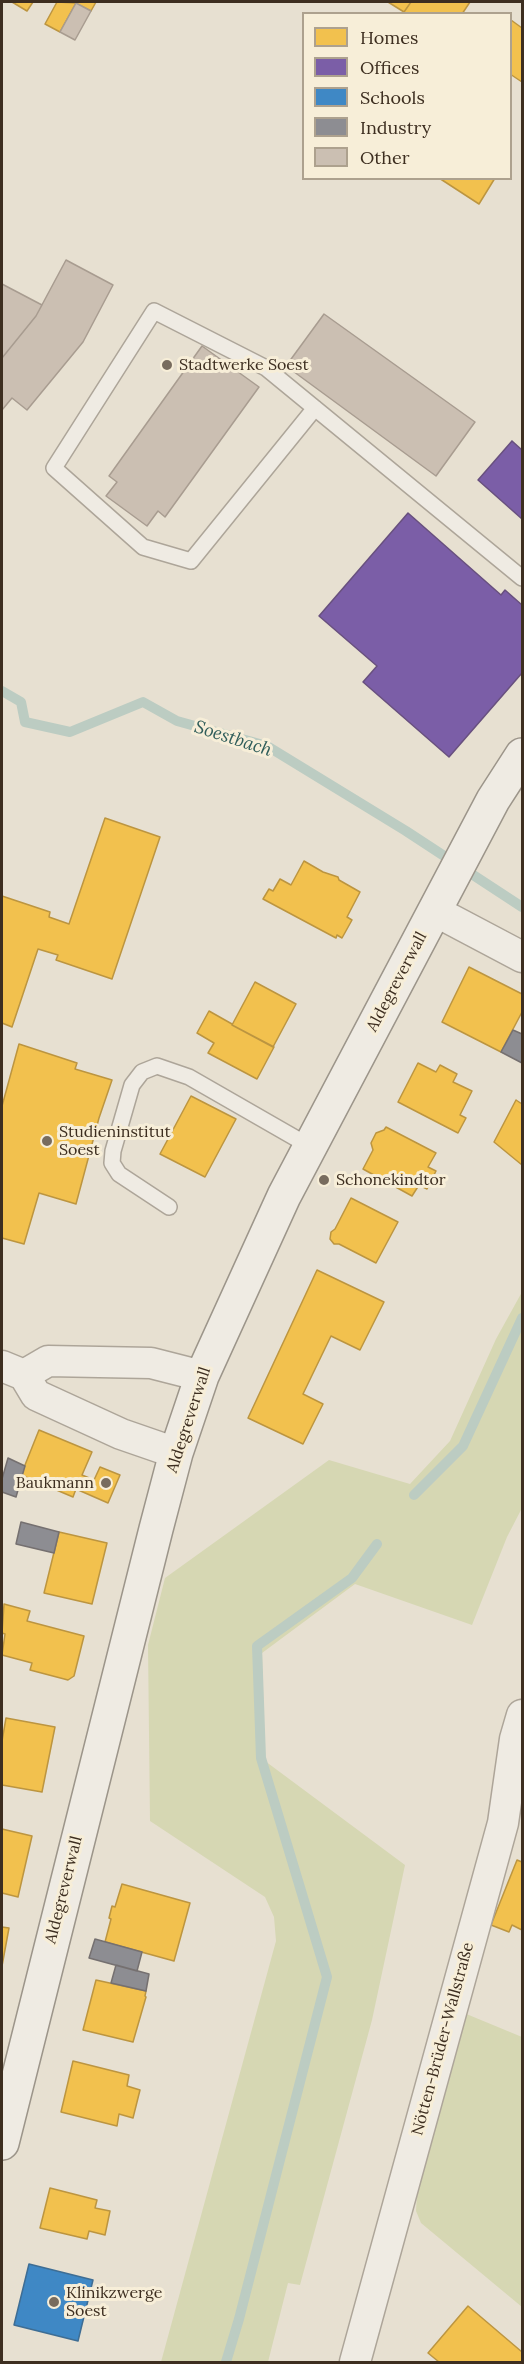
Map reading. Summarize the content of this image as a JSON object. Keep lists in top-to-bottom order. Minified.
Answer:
{"streets":{"street":["Aldegreverwall","Nötten-Brüder-Wallstraße"]},"water":["Soestbach"],"places":["Stadtwerke Soest","Studieninstitut Soest","Schonekindtor","Baukmann","Klinikzwerge Soest"],"legend":["Homes","Offices","Schools","Industry","Other"]}
